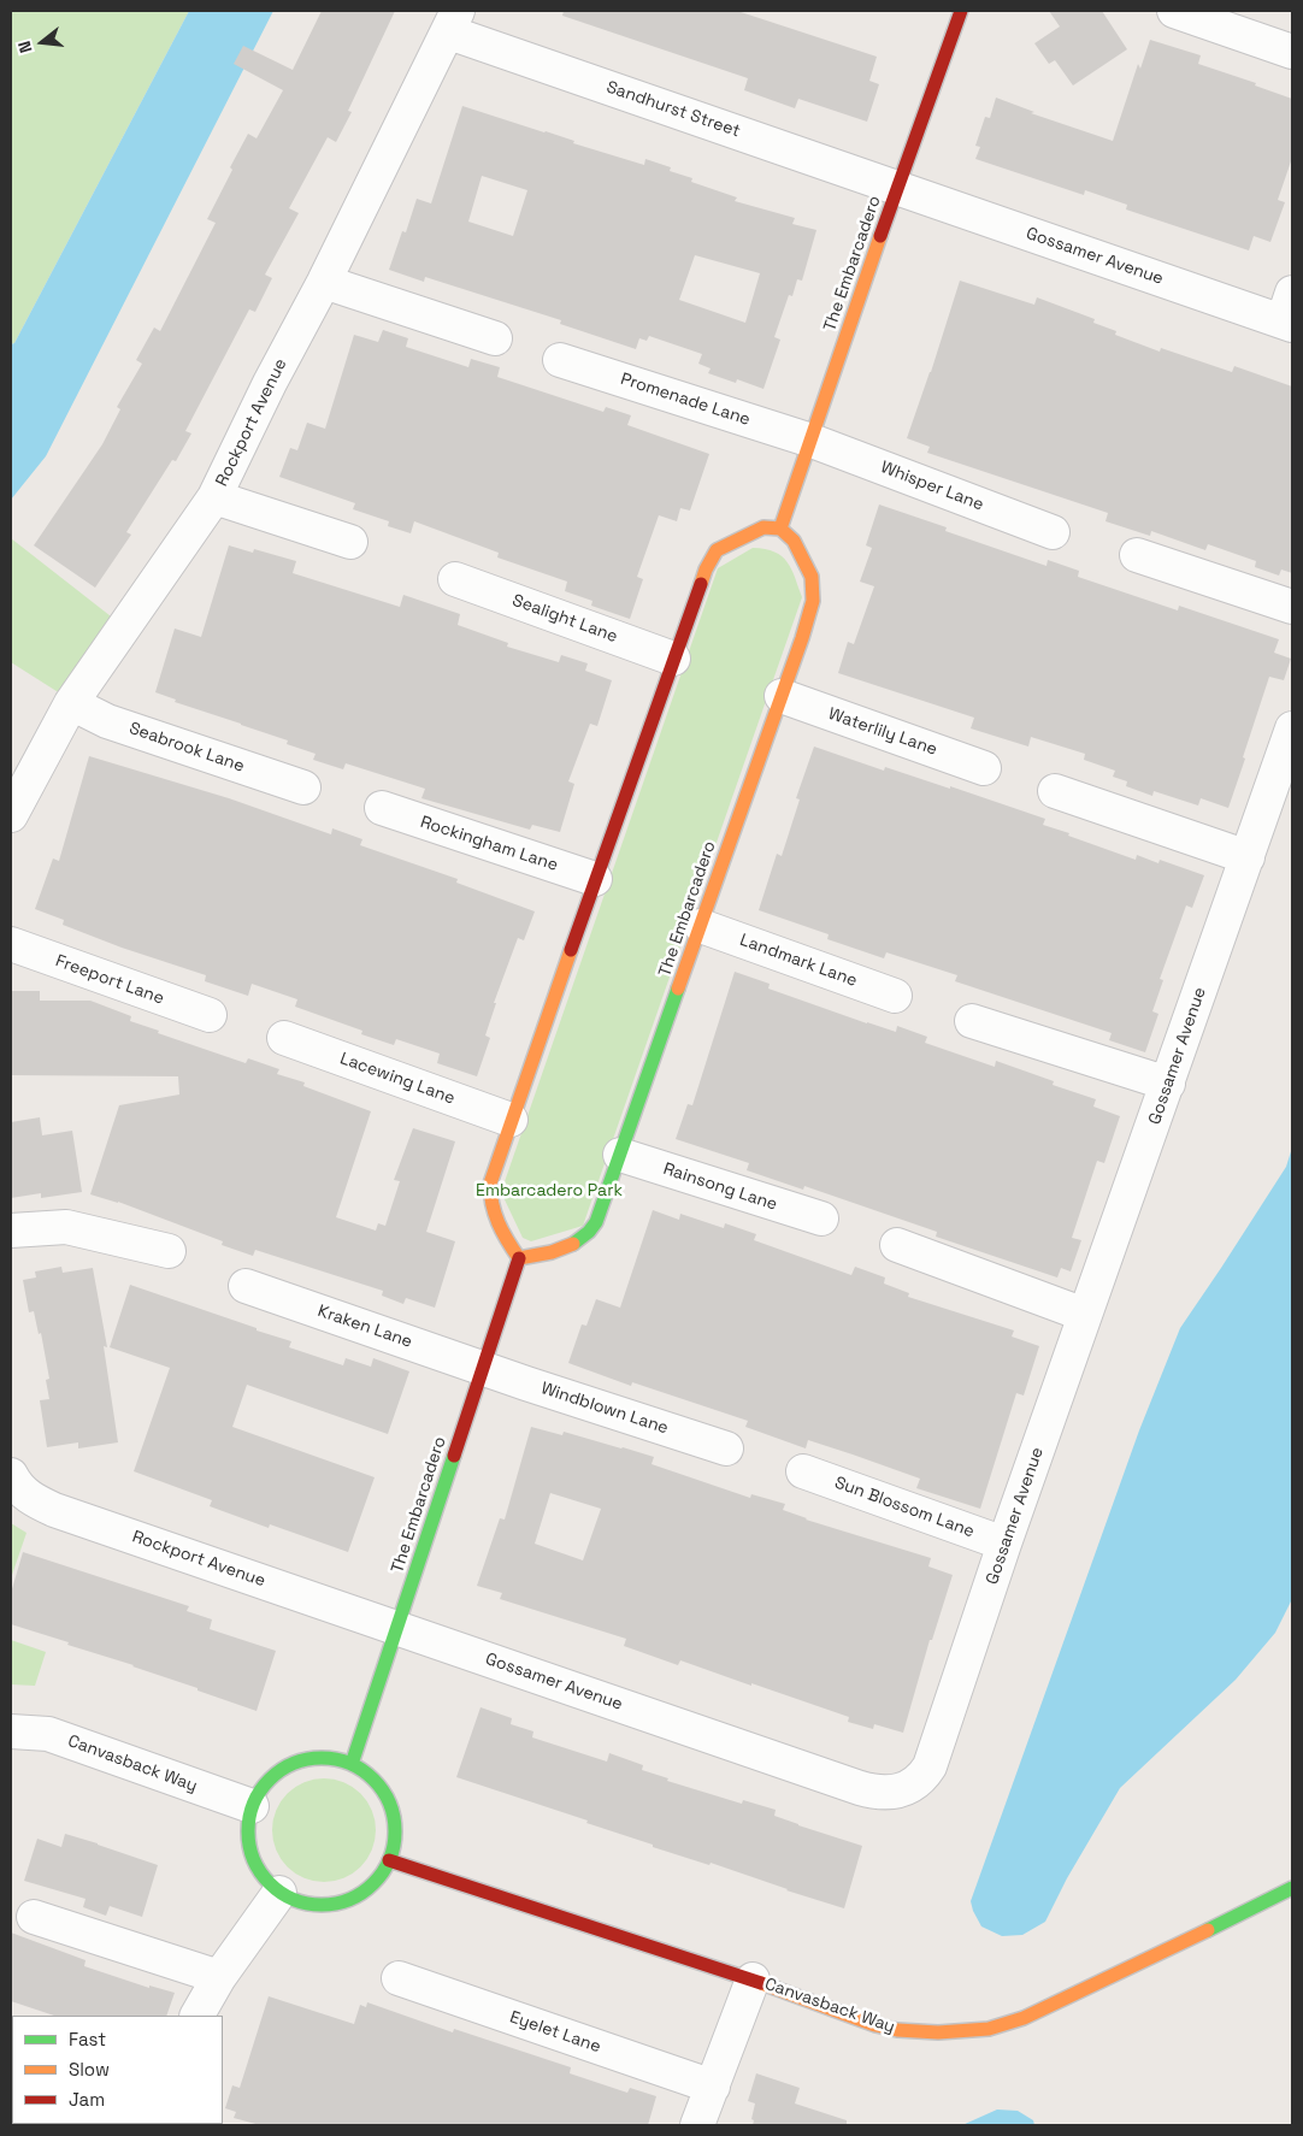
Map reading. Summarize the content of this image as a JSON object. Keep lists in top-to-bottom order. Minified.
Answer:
{"streets":{"street":["Sandhurst Street","Gossamer Avenue","The Embarcadero","Promenade Lane","Rockport Avenue","Whisper Lane","Sealight Lane","Waterlily Lane","Seabrook Lane","Rockingham Lane","Landmark Lane","Freeport Lane","Lacewing Lane","Rainsong Lane","Kraken Lane","Windblown Lane","Sun Blossom Lane","Canvasback Way","Eyelet Lane"]},"crossings":[["Sandhurst Street","Gossamer Avenue"],["Sandhurst Street","The Embarcadero"],["Sandhurst Street","Rockport Avenue"],["Gossamer Avenue","The Embarcadero"],["Gossamer Avenue","Rockport Avenue"],["Gossamer Avenue","Sun Blossom Lane"],["The Embarcadero","Promenade Lane"],["The Embarcadero","Rockport Avenue"],["The Embarcadero","Whisper Lane"],["The Embarcadero","Waterlily Lane"],["The Embarcadero","Landmark Lane"],["The Embarcadero","Rainsong Lane"],["The Embarcadero","Kraken Lane"],["The Embarcadero","Windblown Lane"],["The Embarcadero","Canvasback Way"],["Promenade Lane","Whisper Lane"],["Rockport Avenue","Seabrook Lane"],["Kraken Lane","Windblown Lane"]],"parks":["Embarcadero Park"],"legend":["Fast","Slow","Jam"],"north":"left"}
